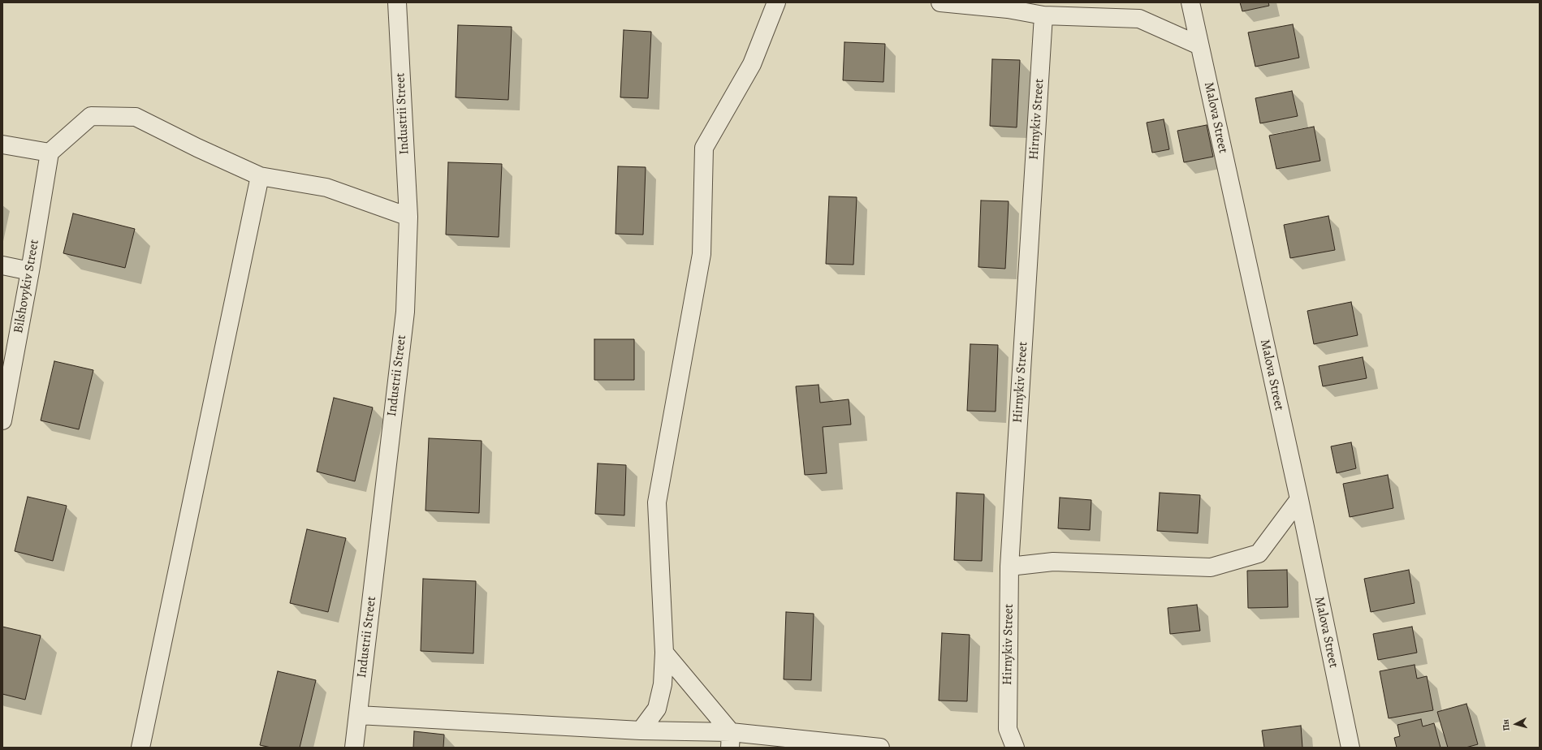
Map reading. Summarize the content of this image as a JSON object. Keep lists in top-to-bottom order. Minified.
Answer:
{"streets":{"street":["Industrii Street","Malova Street","Hirnykiv Street","Bilshovykiv Street"]},"north":"left"}
